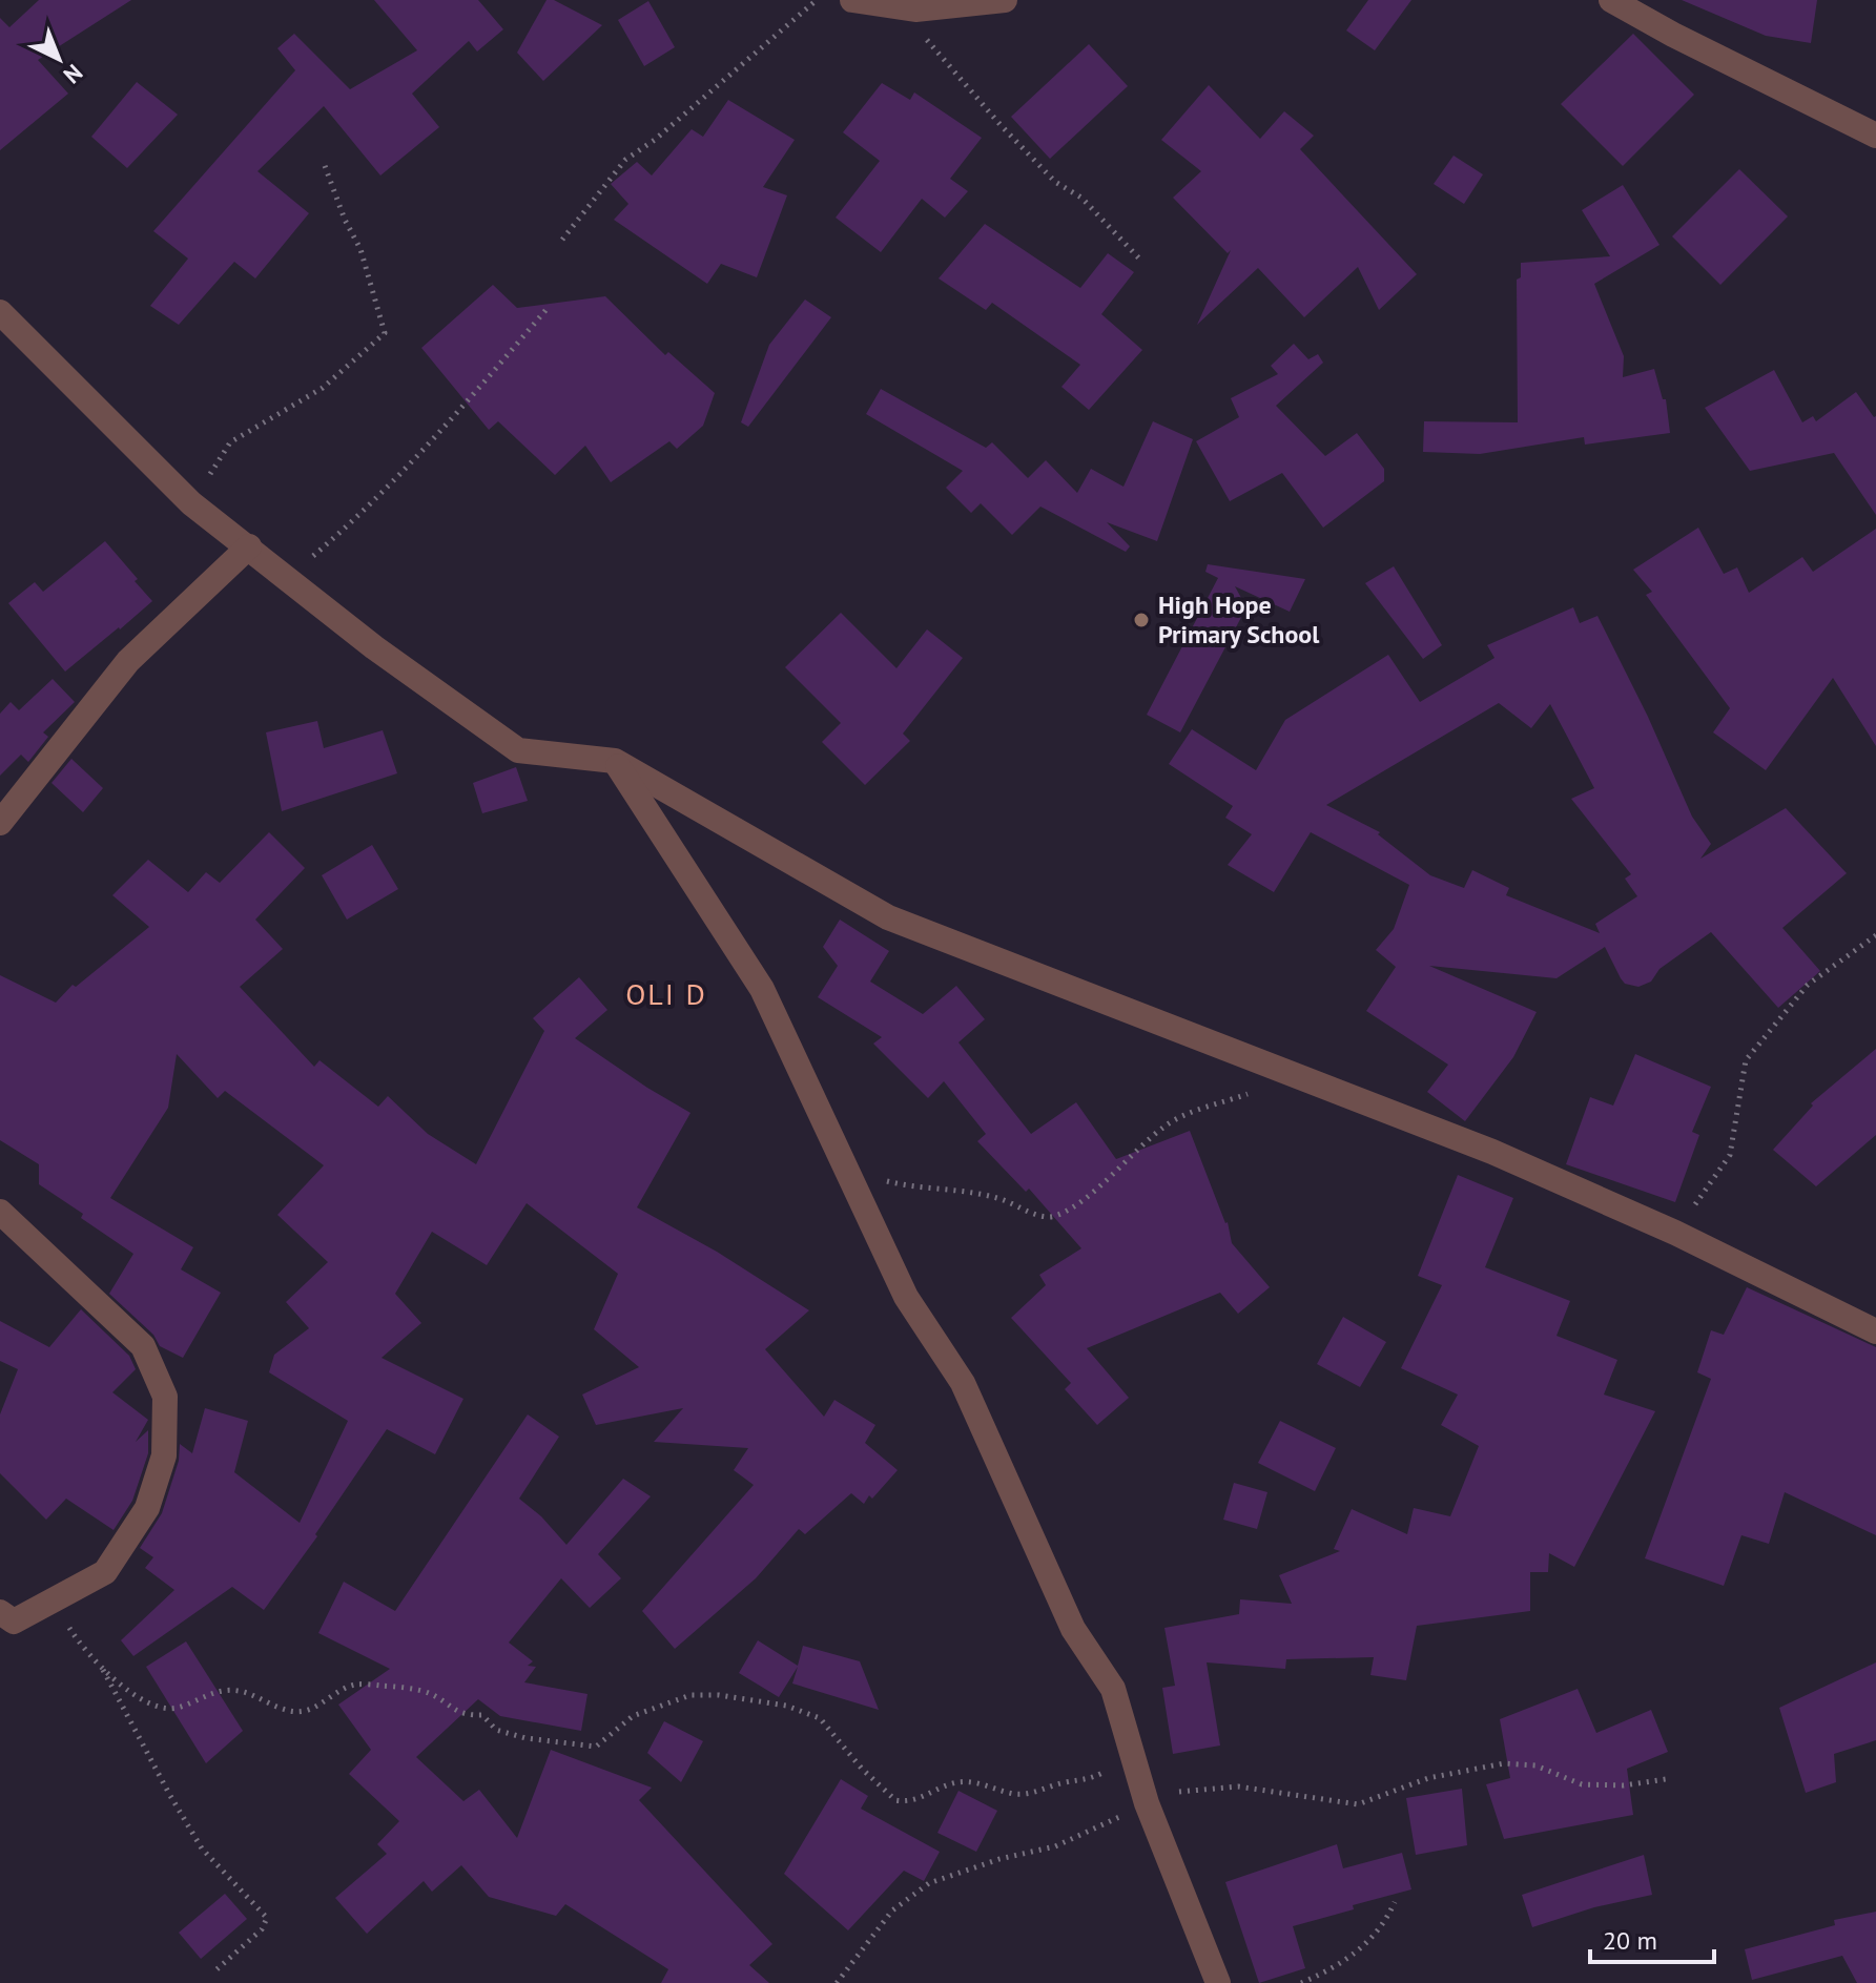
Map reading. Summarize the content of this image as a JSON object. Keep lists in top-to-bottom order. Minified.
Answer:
{"districts":["OLI D"],"places":["High Hope Primary School"],"scale_bar":"20 m","north":"bottom right"}
